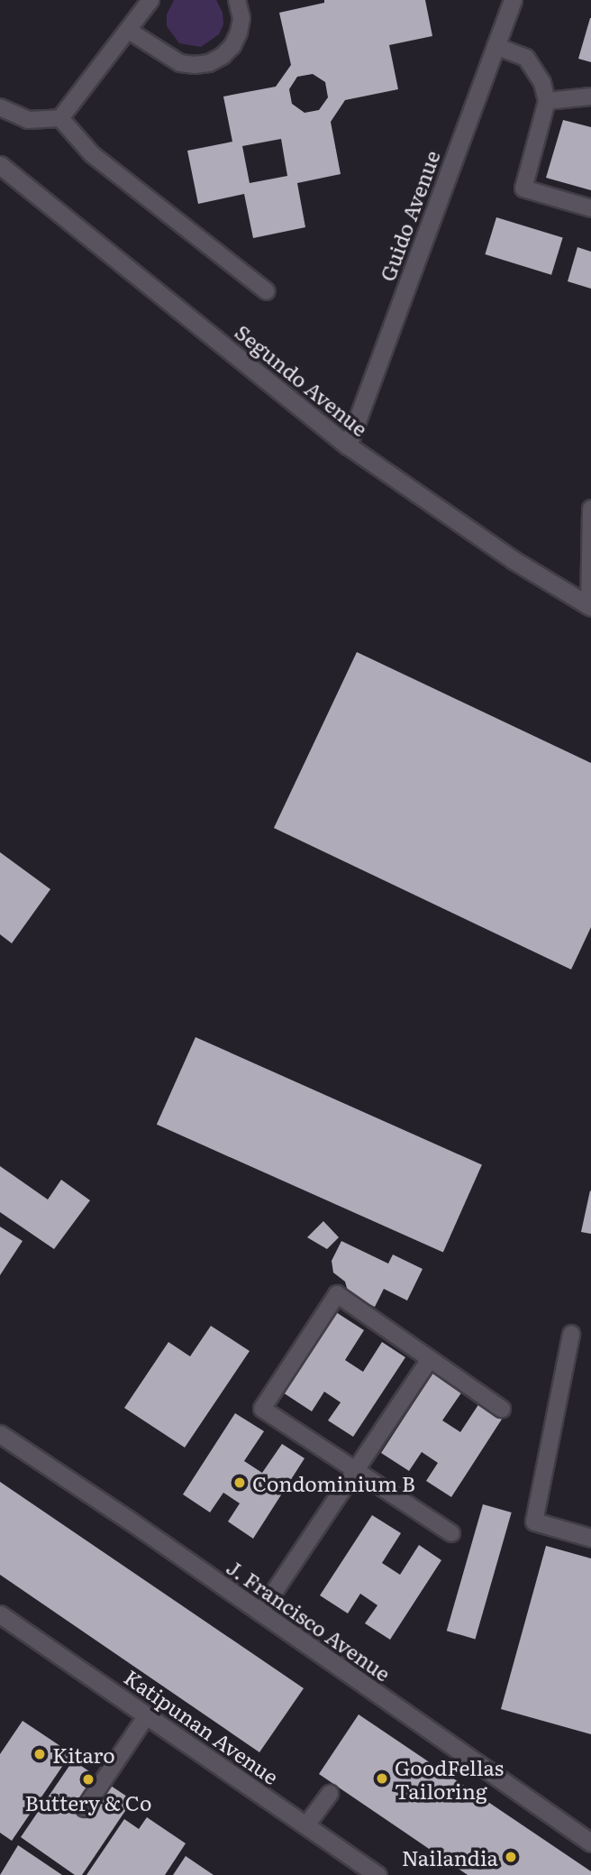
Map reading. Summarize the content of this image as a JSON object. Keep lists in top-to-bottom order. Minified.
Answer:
{"streets":{"street":["Guido Avenue","Segundo Avenue","J. Francisco Avenue","Katipunan Avenue"]},"crossings":[["Guido Avenue","Segundo Avenue"]],"places":["Condominium B","Kitaro","GoodFellas Tailoring","Buttery & Co","Nailandia"]}
